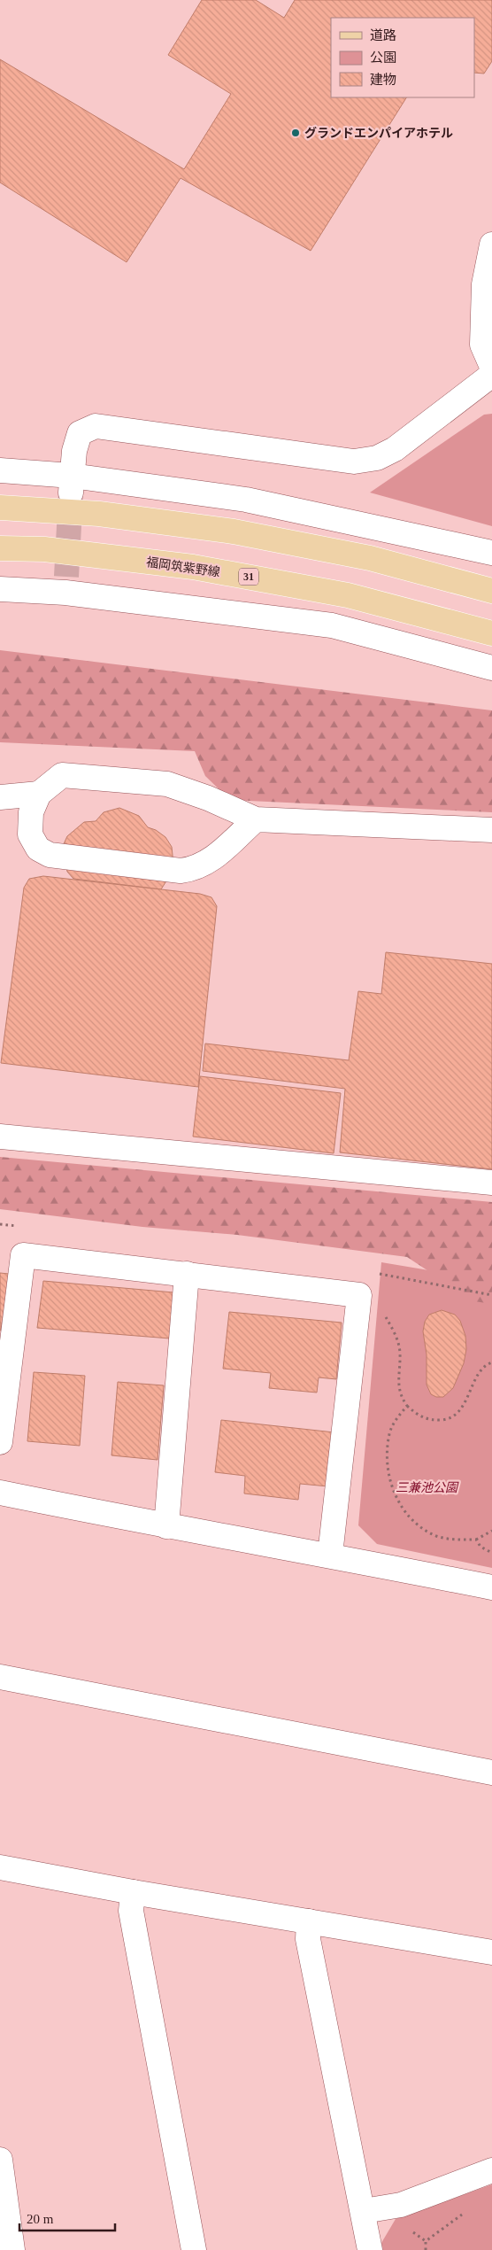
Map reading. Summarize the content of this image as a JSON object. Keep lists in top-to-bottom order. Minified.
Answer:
{"streets":{"main road":["福岡筑紫野線","31"]},"parks":["三兼池公園"],"places":["グランドエンパイアホテル"],"legend":["道路","公園","建物"],"scale_bar":"20 m"}
